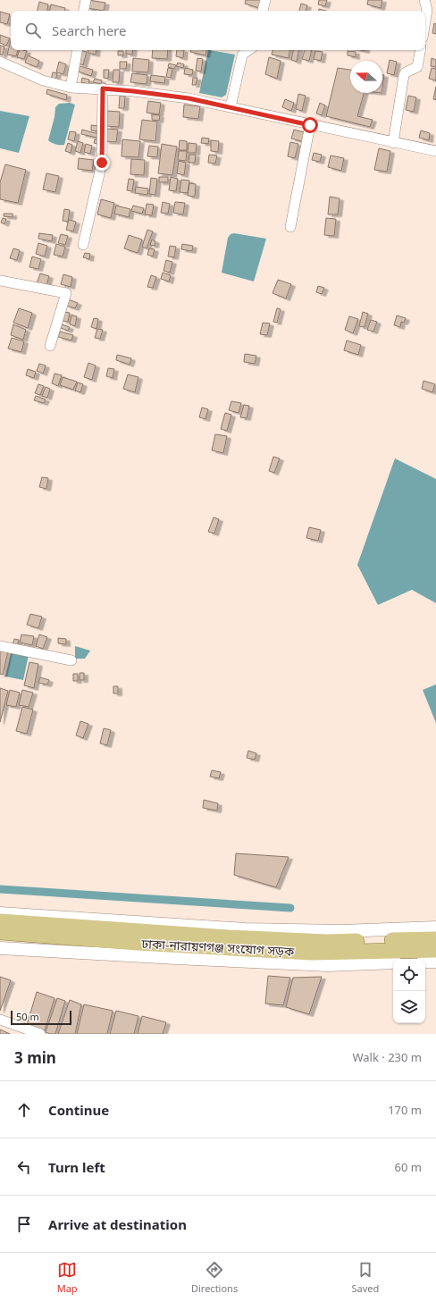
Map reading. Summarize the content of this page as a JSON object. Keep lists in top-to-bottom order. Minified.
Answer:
{"streets":{"main road":["ঢাকা-নারায়ণগঞ্জ সংযোগ সড়ক"]},"scale_bar":"50 m","north":"left","page":{"search":"Search here","scale":"50 m","heading":["3 min","Walk · 230 m"],"list":[["Continue","170 m"],["Turn left","60 m"],"Arrive at destination"],"nav":["Map","Directions","Saved"]}}
